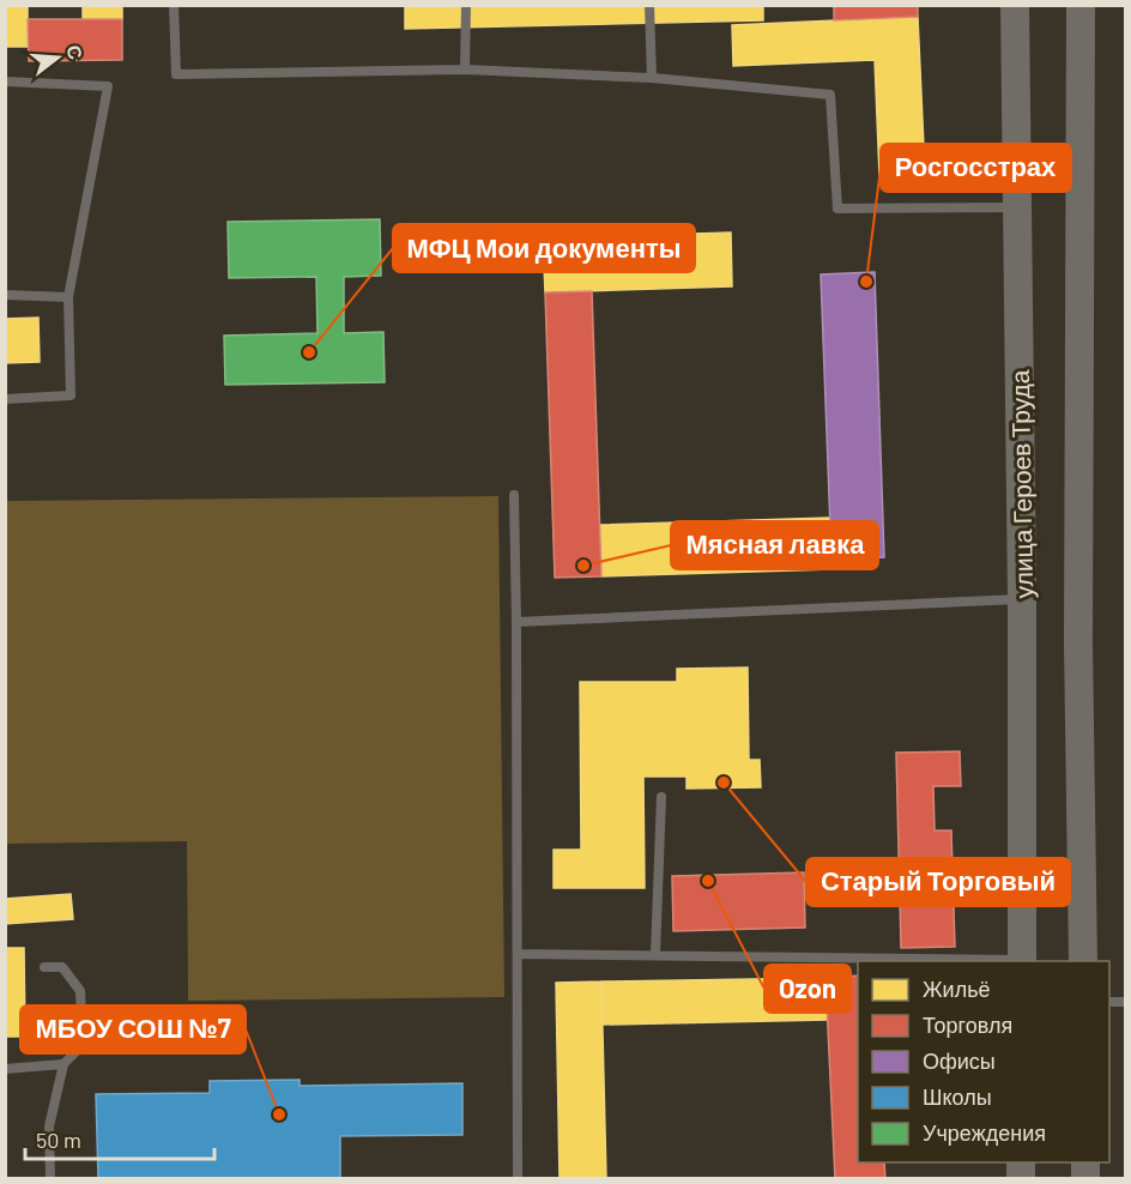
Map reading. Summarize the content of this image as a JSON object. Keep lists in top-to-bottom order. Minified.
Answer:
{"streets":{"main road":["улица Героев Труда"]},"places":["Росгосстрах","МФЦ Мои документы","Мясная лавка","Старый Торговый","Ozon","МБОУ СОШ №7"],"legend":["Жильё","Торговля","Офисы","Школы","Учреждения"],"scale_bar":"50 m","north":"right"}
